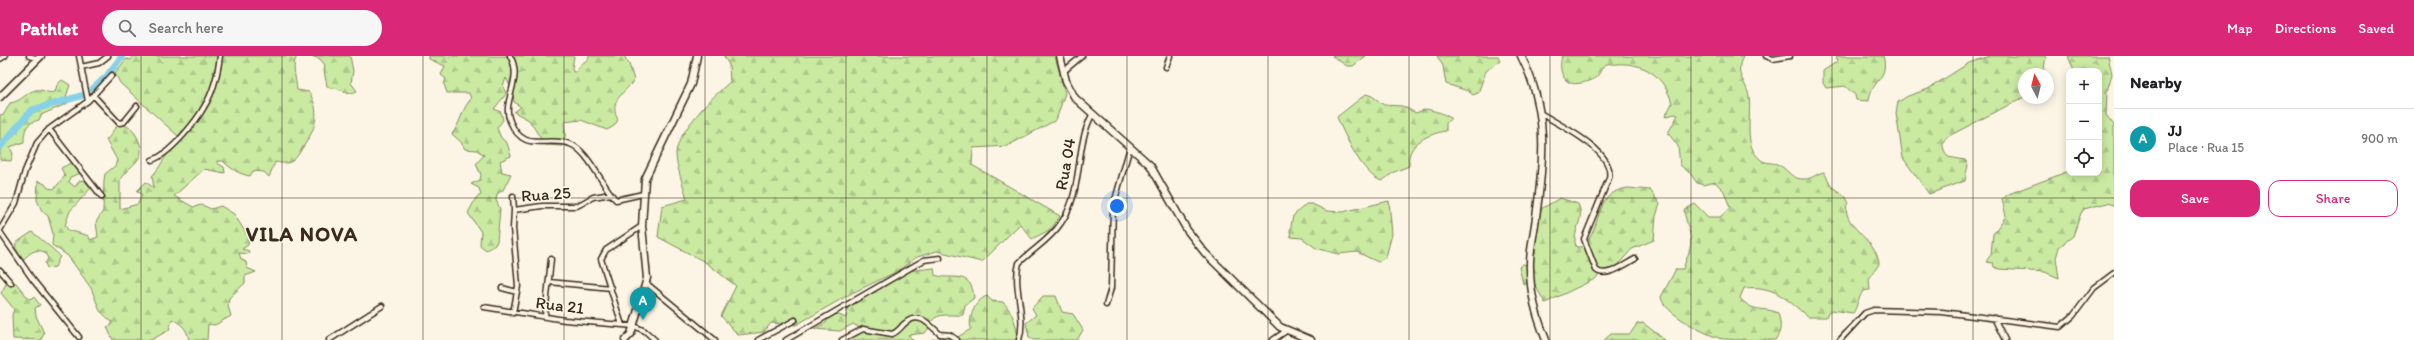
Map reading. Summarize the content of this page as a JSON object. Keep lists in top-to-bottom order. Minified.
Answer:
{"streets":{"street":["Rua 04","Rua 25","Rua 21"]},"crossings":[["Rua 25","Rua 21"]],"districts":["VILA NOVA"],"north":"top","page":{"header":"Pathlet","search":"Search here","nav":["Map","Directions","Saved"],"heading":"Nearby","map_buttons":["+","−"],"list":[{"mark":"A","name":"JJ","note":"Place · Rua 15","value":"900 m"}],"buttons":["Save","Share"],"pins":"A"}}
